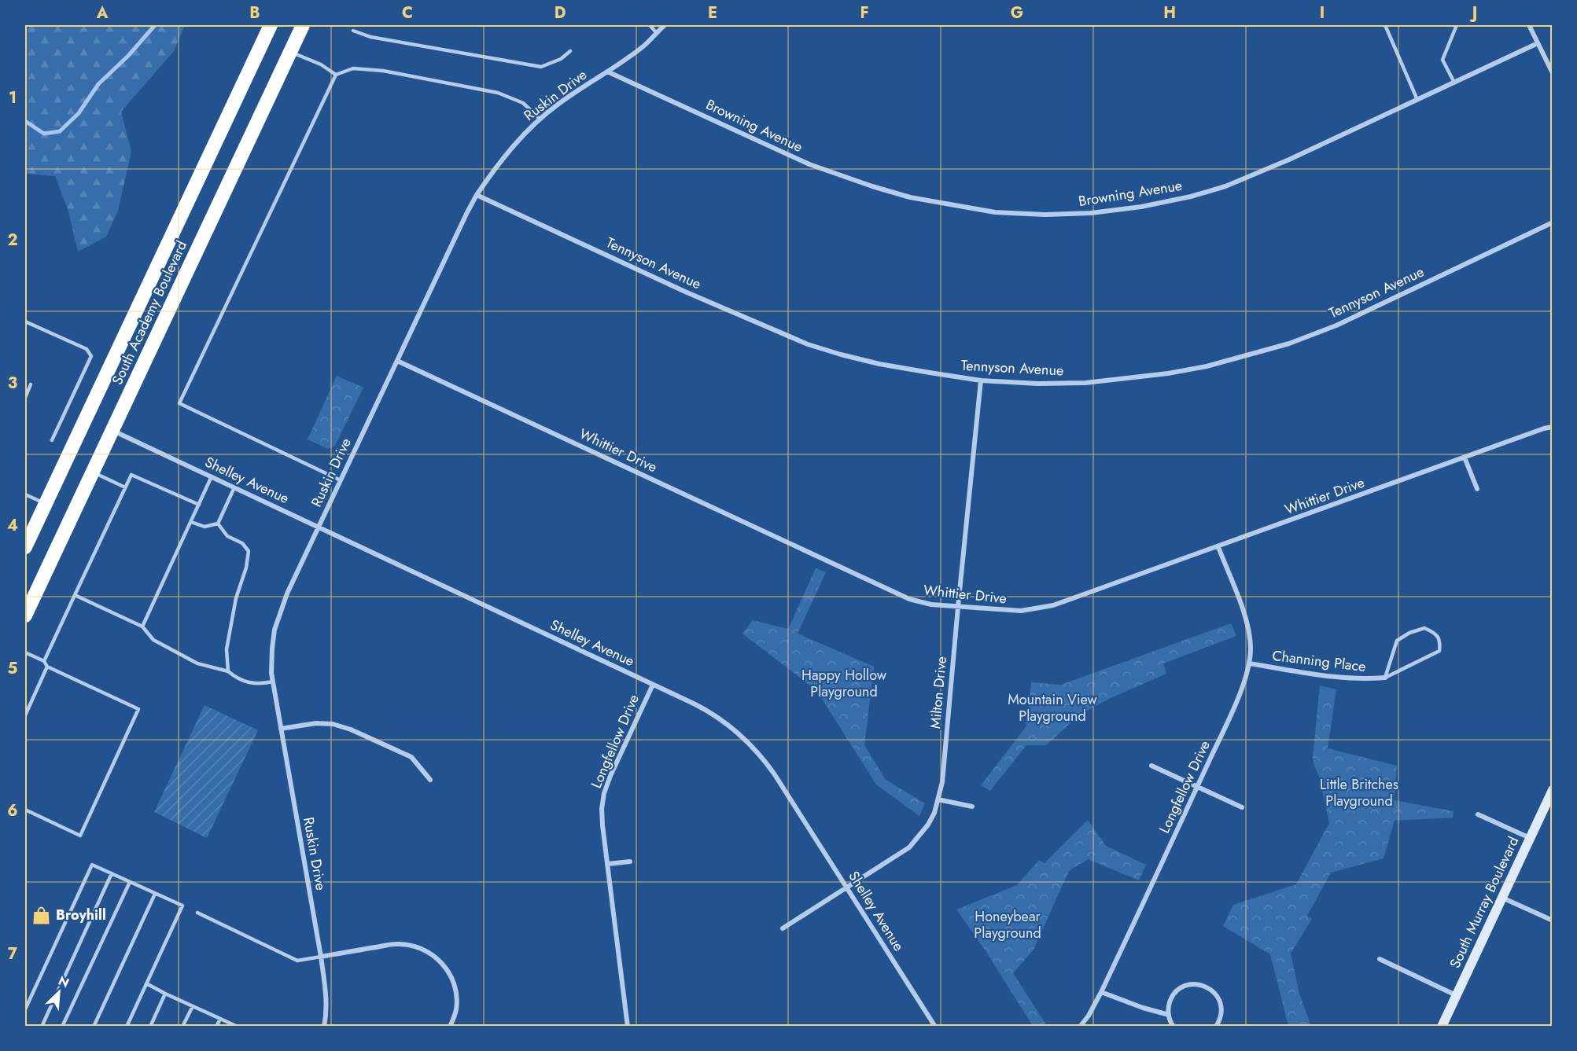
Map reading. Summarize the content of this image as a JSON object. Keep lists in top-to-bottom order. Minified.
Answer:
{"streets":{"highway":["South Academy Boulevard"],"main road":["South Murray Boulevard"],"street":["Ruskin Drive","Browning Avenue","Tennyson Avenue","Whittier Drive","Shelley Avenue","Channing Place","Milton Drive","Longfellow Drive"]},"crossings":[["Ruskin Drive","Browning Avenue"],["Ruskin Drive","Tennyson Avenue"],["Ruskin Drive","Whittier Drive"],["Ruskin Drive","Shelley Avenue"],["Tennyson Avenue","Milton Drive"],["South Academy Boulevard","Shelley Avenue"],["Whittier Drive","Milton Drive"],["Whittier Drive","Longfellow Drive"],["Shelley Avenue","Milton Drive"],["Shelley Avenue","Longfellow Drive"],["Channing Place","Longfellow Drive"]],"parks":["Happy Hollow Playground","Mountain View Playground","Little Britches Playground","Honeybear Playground"],"places":{"shop":["Broyhill"]},"north":"top right","grid":{"columns":["A","B","C","D","E","F","G","H","I","J"],"rows":["1","2","3","4","5","6","7"]}}
